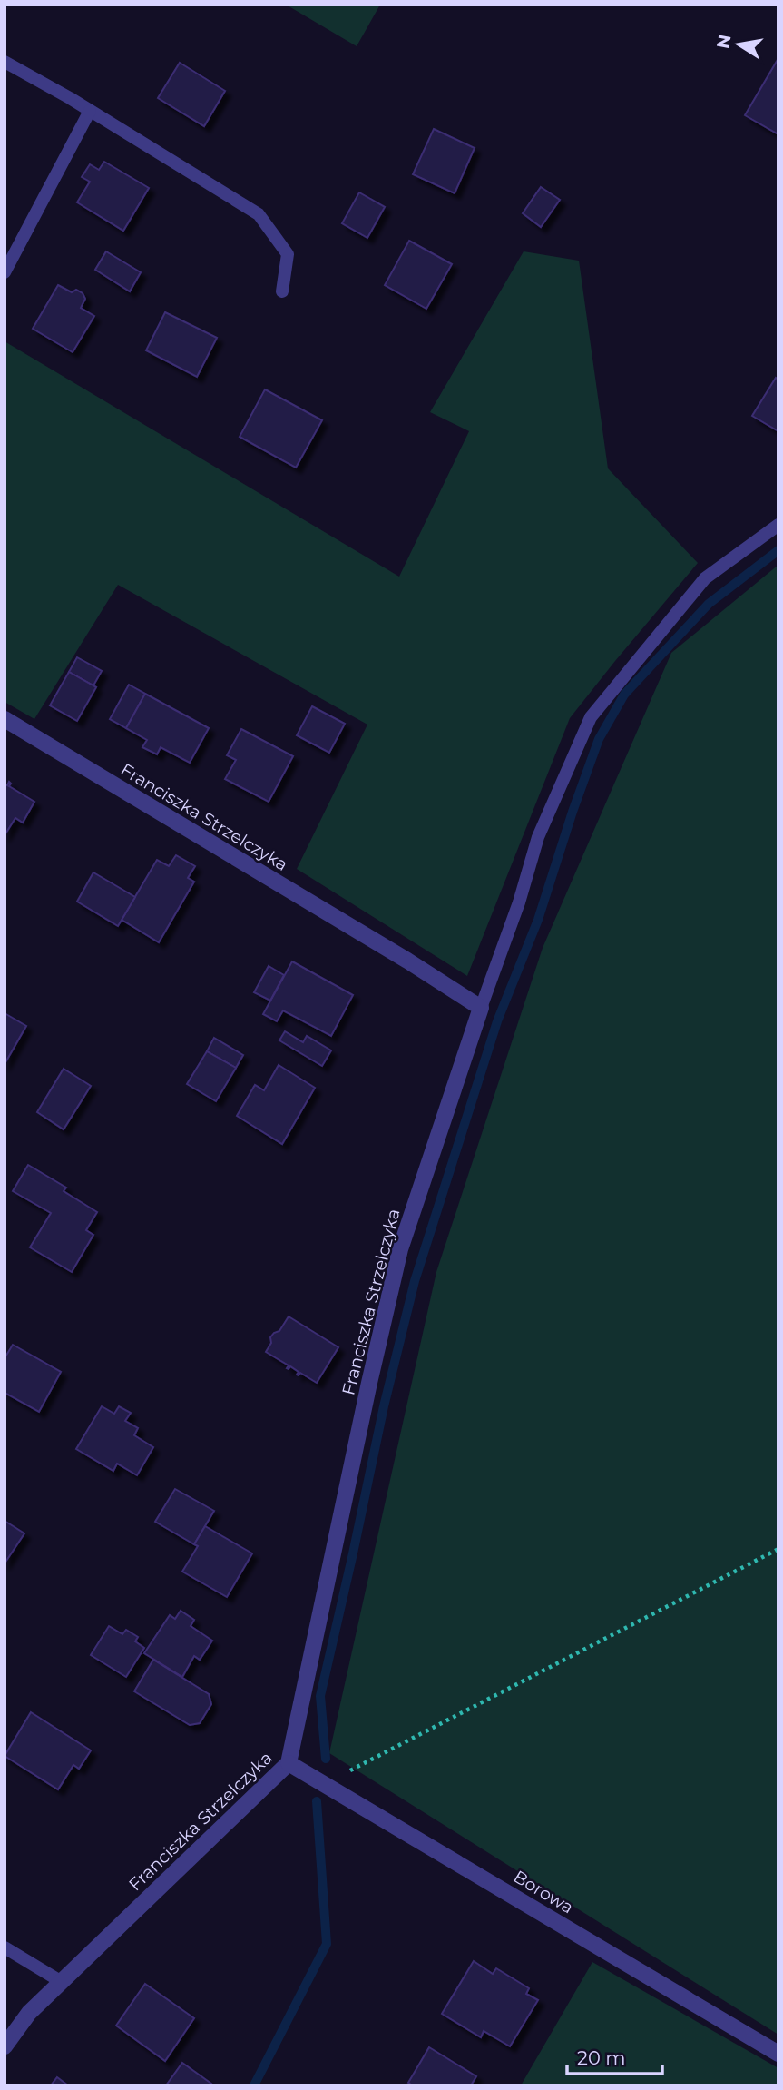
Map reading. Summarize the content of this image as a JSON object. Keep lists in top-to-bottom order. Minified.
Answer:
{"streets":{"street":["Franciszka Strzelczyka","Borowa"]},"crossings":[["Franciszka Strzelczyka","Borowa"]],"scale_bar":"20 m","north":"left"}
